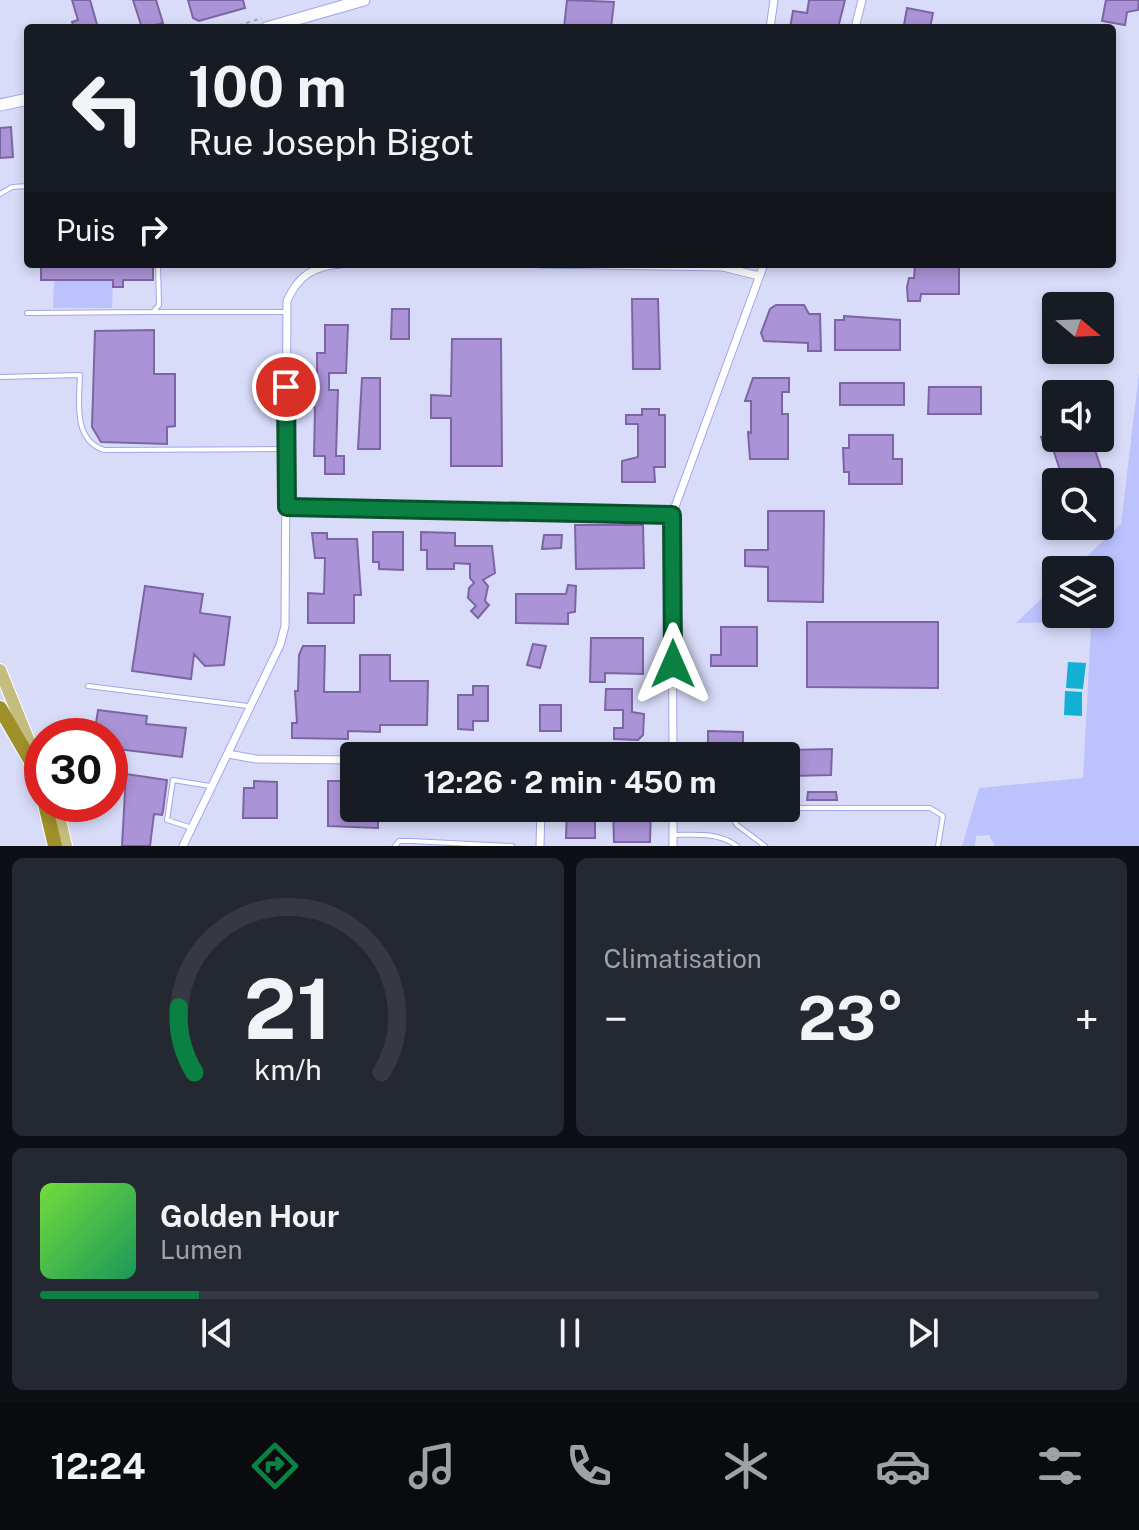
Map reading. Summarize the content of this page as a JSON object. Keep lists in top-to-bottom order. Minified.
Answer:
{"north":"right","page":{"turn":["100 m","Rue Joseph Bigot"],"then":"Puis","limit":"30","trip":"12:26 · 2 min · 450 m","tile":"Climatisation","heat":["−","23°","+"],"song":["Golden Hour","Lumen"],"tabs":"12:24","gauge":["21","km/h"]}}
